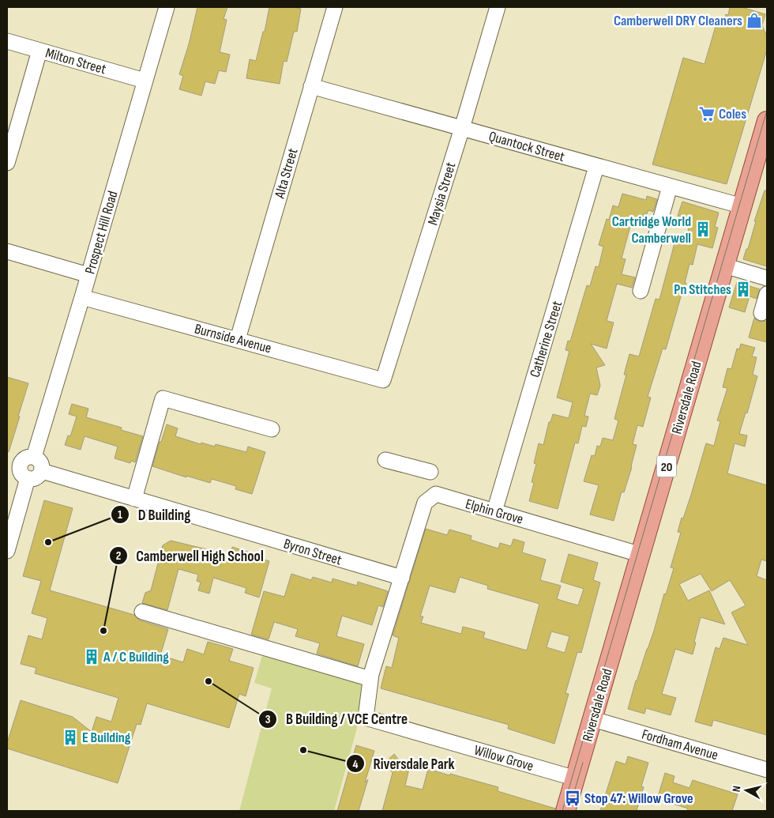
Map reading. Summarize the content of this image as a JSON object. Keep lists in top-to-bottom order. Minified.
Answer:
{"streets":{"main road":["Riversdale Road","20"],"street":["Milton Street","Quantock Street","Alta Street","Maysia Street","Prospect Hill Road","Burnside Avenue","Catherine Street","Elphin Grove","Byron Street","Fordham Avenue","Willow Grove"]},"crossings":[["Milton Street","Prospect Hill Road"],["Quantock Street","Alta Street"],["Quantock Street","Maysia Street"],["Quantock Street","Catherine Street"],["Quantock Street","Riversdale Road"],["Alta Street","Burnside Avenue"],["Maysia Street","Burnside Avenue"],["Prospect Hill Road","Burnside Avenue"],["Prospect Hill Road","Byron Street"],["Catherine Street","Elphin Grove"],["Riversdale Road","Elphin Grove"],["Riversdale Road","Fordham Avenue"],["Riversdale Road","Willow Grove"],["Elphin Grove","Byron Street"],["Elphin Grove","Willow Grove"],["Byron Street","Willow Grove"]],"places":{"shop":["Camberwell DRY Cleaners"],"supermarket":["Coles"],"building":["Cartridge World Camberwell","Pn Stitches","A / C Building","E Building"],"other":["D Building","Camberwell High School","B Building / VCE Centre","Riversdale Park"],"bus stop":["Stop 47: Willow Grove"]},"north":"left"}
